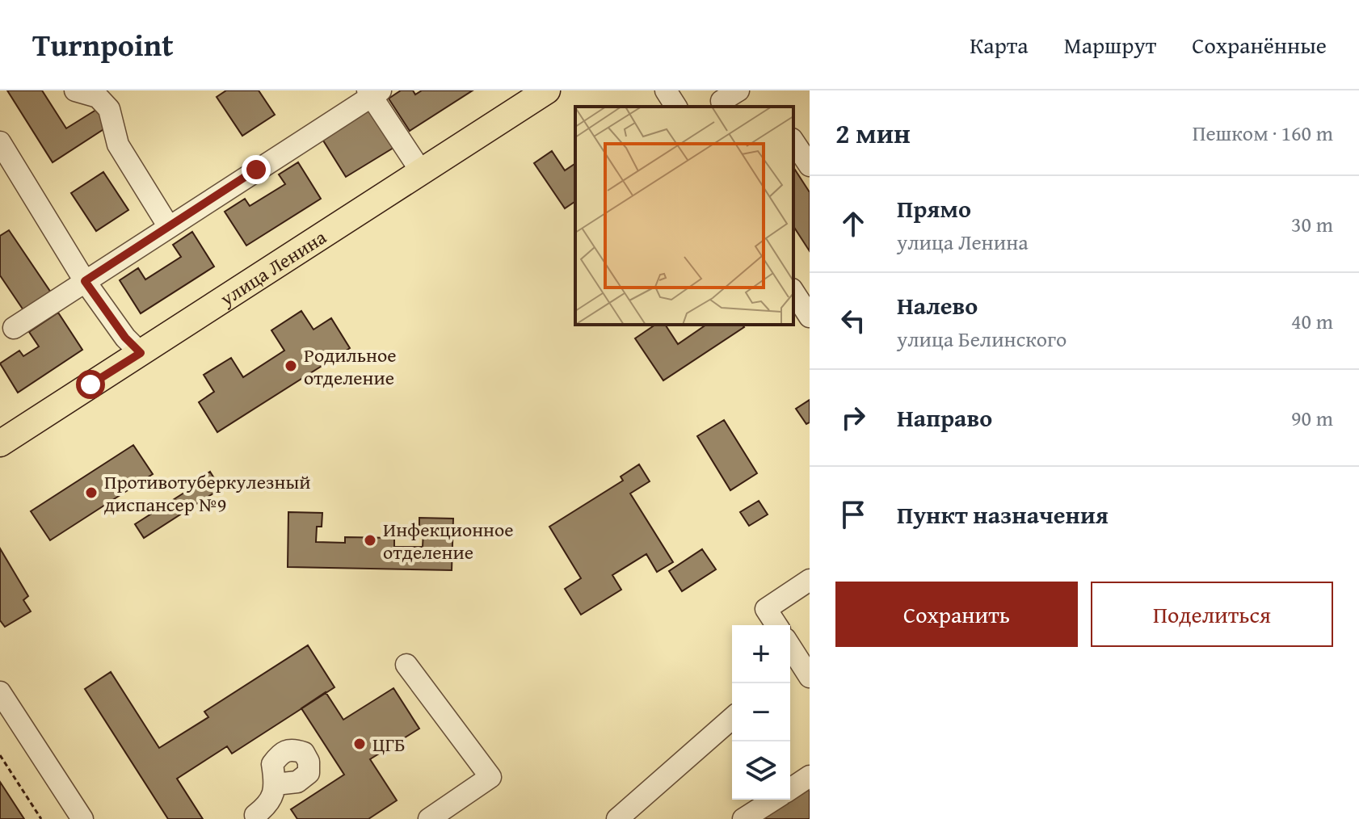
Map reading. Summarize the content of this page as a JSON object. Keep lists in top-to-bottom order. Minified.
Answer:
{"streets":{"main road":["улица Ленина"]},"places":["Родильное отделение","Противотуберкулезный диспансер №9","Инфекционное отделение","ЦГБ"],"page":{"header":"Turnpoint","nav":["Карта","Маршрут","Сохранённые"],"heading":["2 мин","Пешком · 160 m"],"list":[["Прямо","улица Ленина","30 m"],["Налево","улица Белинского","40 m"],["Направо","90 m"],"Пункт назначения"],"buttons":["Сохранить","Поделиться"],"map_buttons":["+","−"]}}
